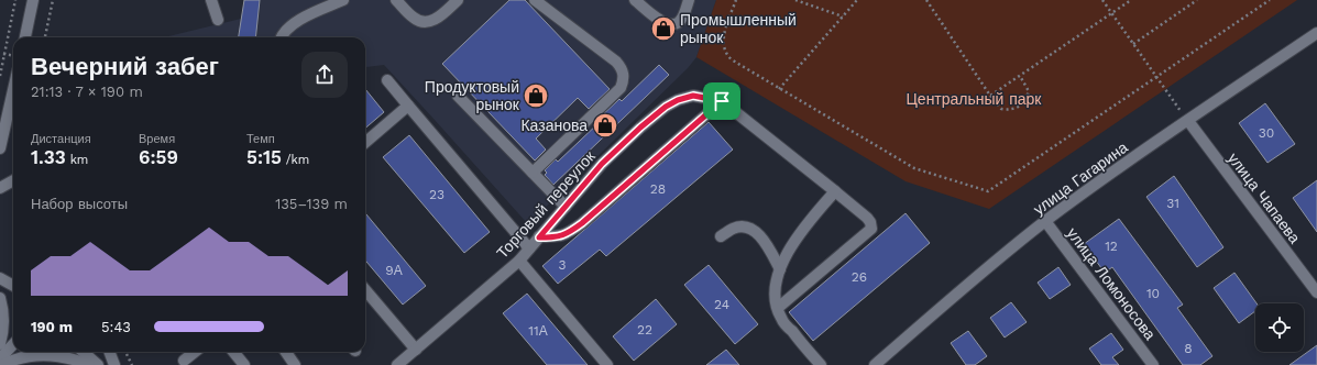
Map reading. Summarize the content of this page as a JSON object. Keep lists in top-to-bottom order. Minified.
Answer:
{"streets":{"street":["улица Гагарина","улица Чапаева","Торговый переулок","улица Ломоносова"]},"crossings":[["улица Гагарина","улица Чапаева"],["улица Гагарина","улица Ломоносова"]],"parks":["Центральный парк"],"places":{"shop":["Промышленный рынок","Продуктовый рынок","Казанова"]},"house_numbers":["30","28","23","31","12","3","9А","26","10","24","22","11А","8"],"page":{"heading":["Вечерний забег","21:13 · 7 × 190 m"],"stats":[["Дистанция","1.33 km"],["Время","6:59"],["Темп","5:15 /km"]],"chart":["Набор высоты","135–139 m"],"list":[{"name":"190 m","note":"5:43"}]}}
